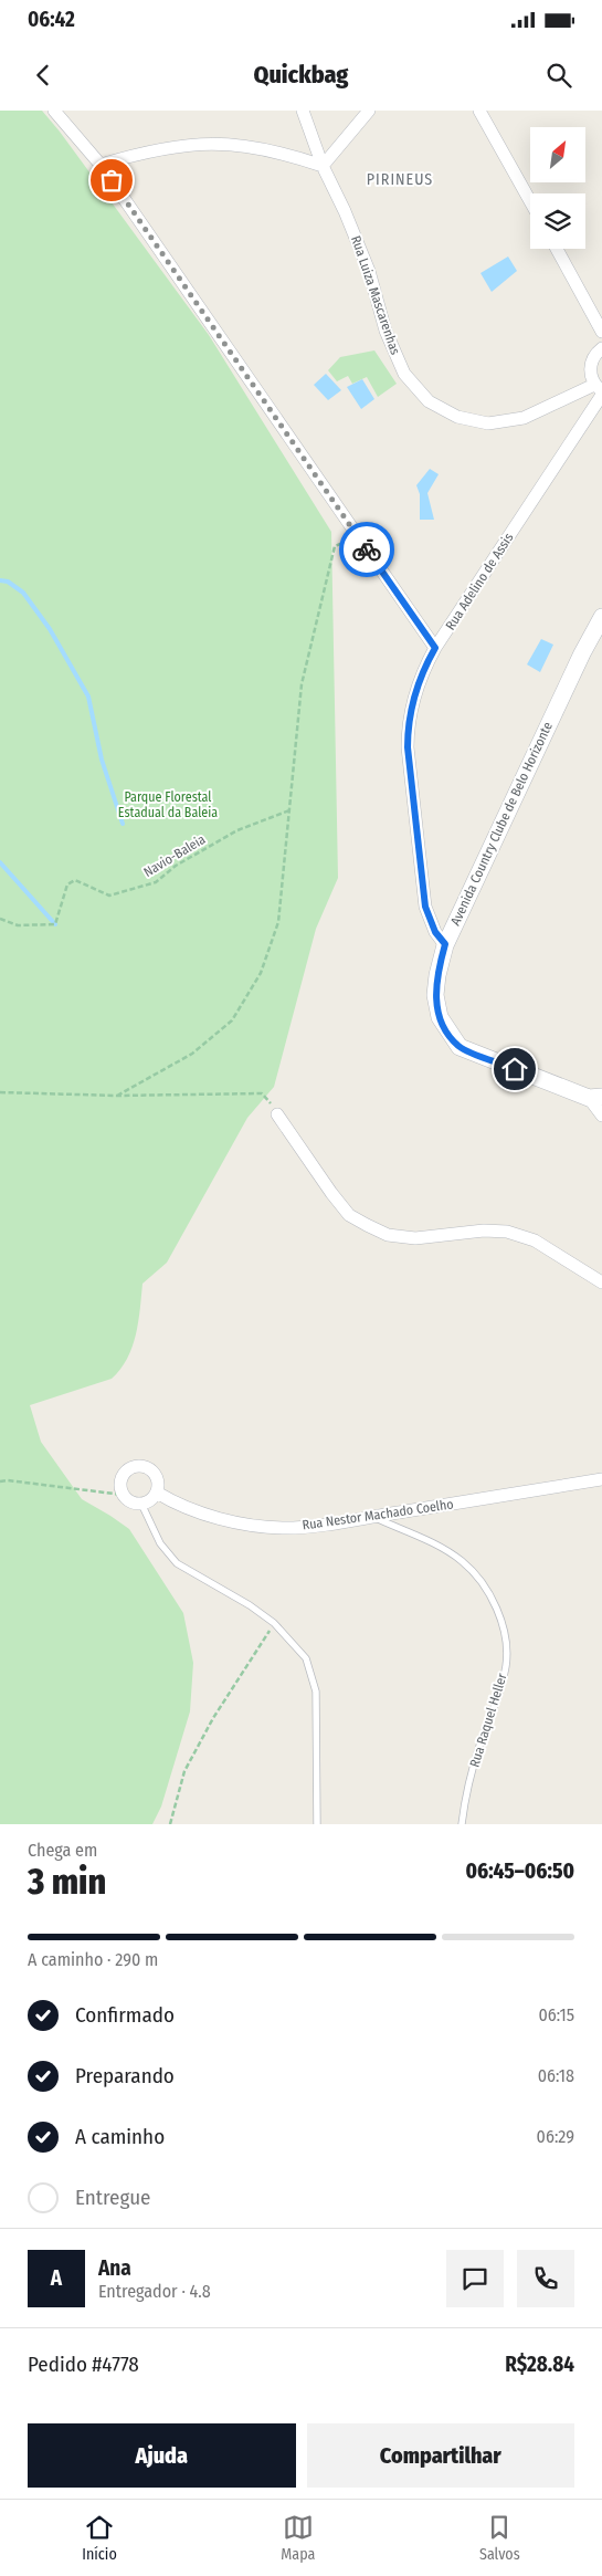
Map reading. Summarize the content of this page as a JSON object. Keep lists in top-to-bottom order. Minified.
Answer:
{"streets":{"street":["Rua Luiza Mascarenhas","Rua Adelino de Assis","Avenida Country Clube de Belo Horizonte","Rua Nestor Machado Coelho"],"lane":["Rua Raquel Heller"],"path":["Navio-Baleia"]},"crossings":[["Rua Luiza Mascarenhas","Rua Adelino de Assis"],["Rua Adelino de Assis","Avenida Country Clube de Belo Horizonte"],["Rua Nestor Machado Coelho","Rua Raquel Heller"]],"districts":["PIRINEUS"],"parks":["Parque Florestal Estadual da Baleia"],"north":"top right","page":{"status":"06:42","header":"Quickbag","heading":["3 min","Chega em","06:45–06:50"],"panel":["Ana","Entregador · 4.8","Pedido #4778","R$28.84"],"bar":"A caminho · 290 m","list":[["Confirmado","06:15"],["Preparando","06:18"],["A caminho","06:29"],"Entregue"],"round":"A","buttons":["Ajuda","Compartilhar"],"tabs":["Início","Mapa","Salvos"]}}
